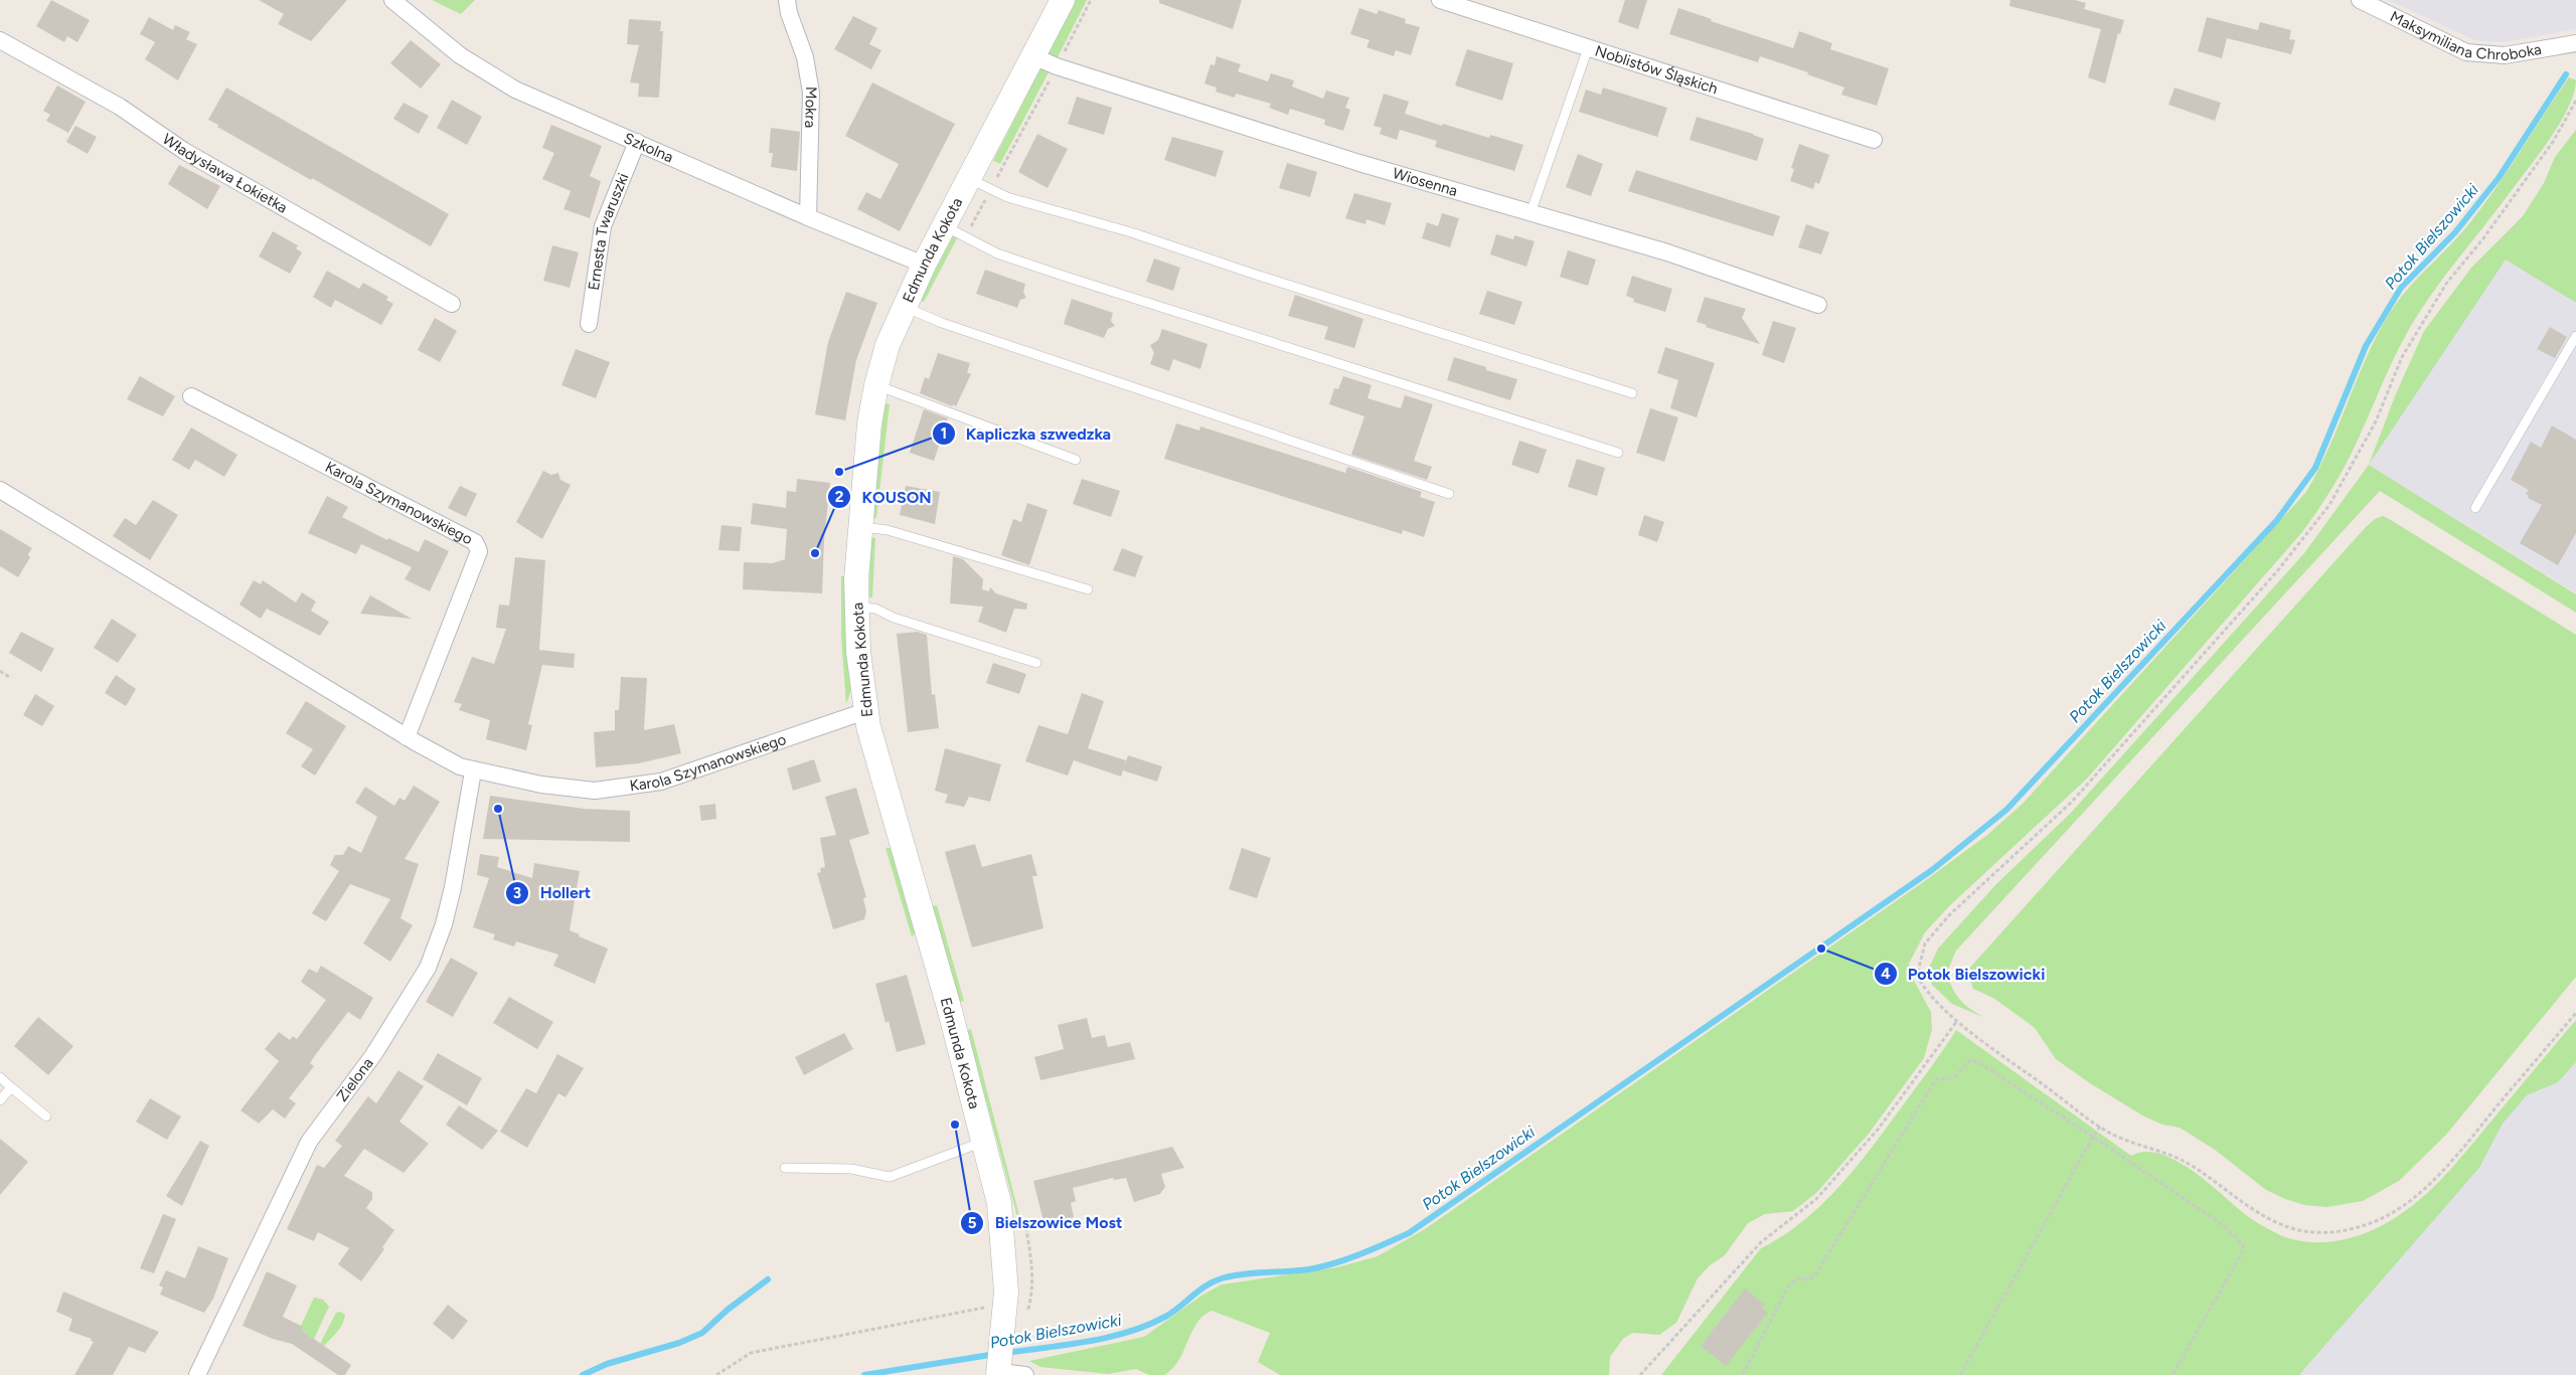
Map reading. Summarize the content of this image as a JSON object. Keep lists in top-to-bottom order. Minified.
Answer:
{"streets":{"street":["Maksymiliana Chroboka","Noblistów Śląskich","Mokra","Szkolna","Władysława Łokietka","Wiosenna","Ernesta Twaruszki","Edmunda Kokota","Karola Szymanowskiego","Zielona"]},"crossings":[["Mokra","Szkolna"],["Szkolna","Ernesta Twaruszki"],["Szkolna","Edmunda Kokota"],["Wiosenna","Edmunda Kokota"],["Edmunda Kokota","Karola Szymanowskiego"],["Karola Szymanowskiego","Zielona"]],"water":["Potok Bielszowicki"],"places":["Kapliczka szwedzka","KOUSON","Hollert","Potok Bielszowicki","Bielszowice Most"]}
